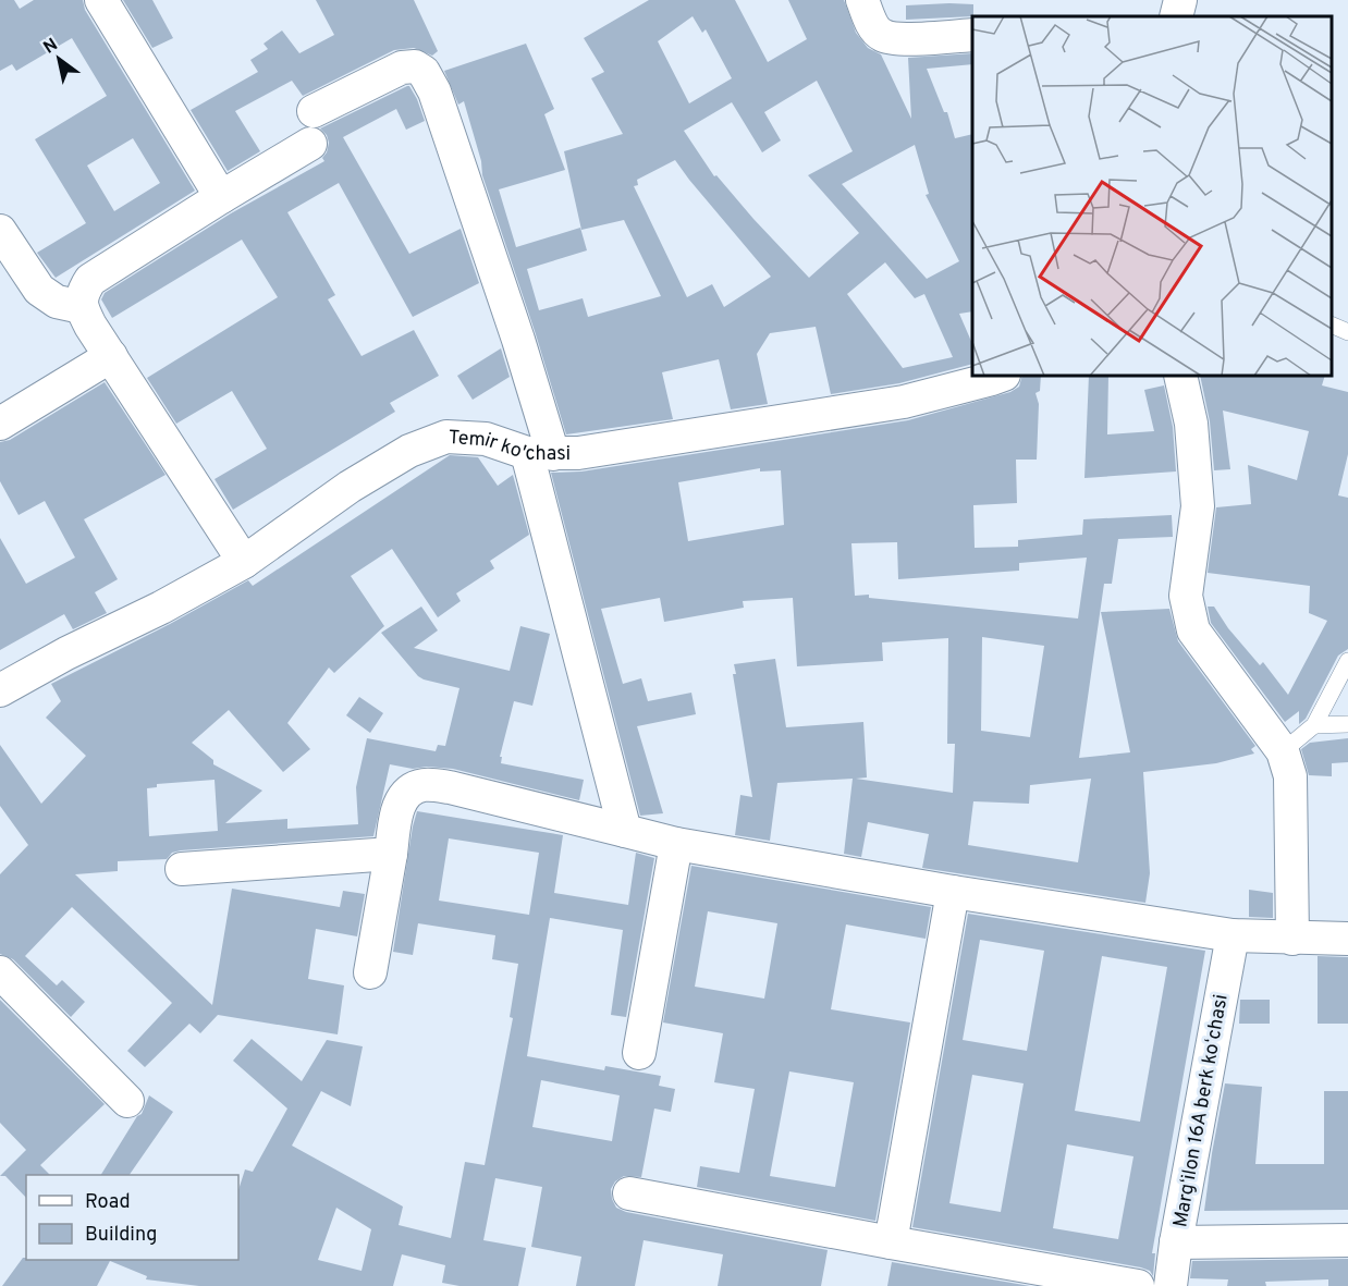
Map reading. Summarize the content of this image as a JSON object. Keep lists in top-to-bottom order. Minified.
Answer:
{"streets":{"street":["Temir ko'chasi","Margʻilon 16А berk koʻchasi"]},"legend":["Road","Building"],"north":"top left"}
